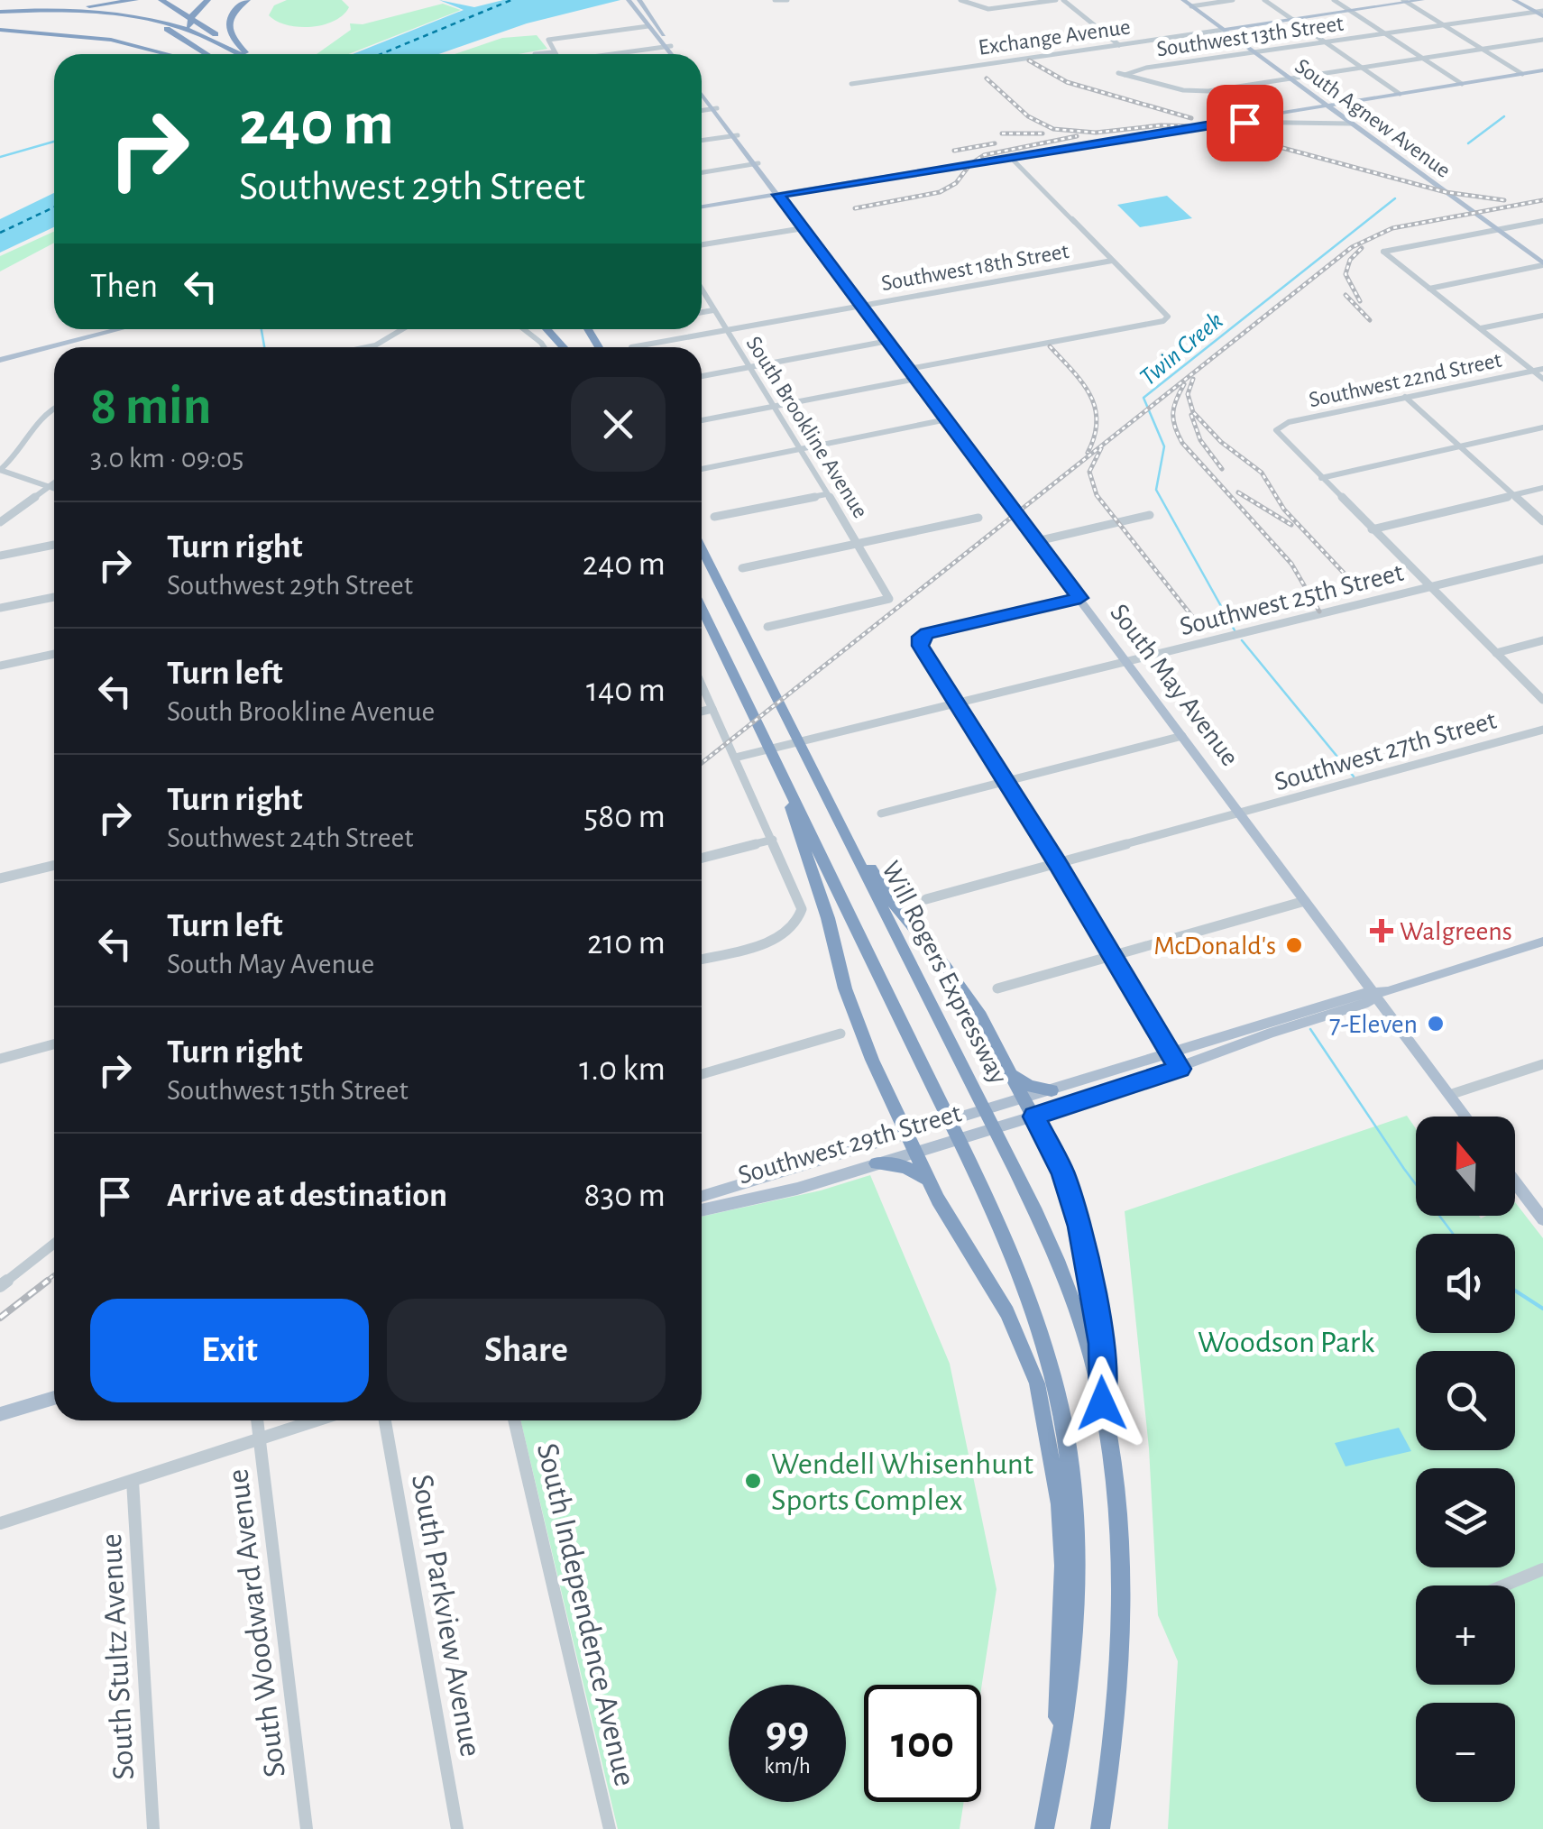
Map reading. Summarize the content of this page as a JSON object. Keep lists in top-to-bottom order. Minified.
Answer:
{"streets":{"highway":["Will Rogers Expressway"],"main road":["Exchange Avenue","South Agnew Avenue","South May Avenue","Southwest 29th Street"],"street":["Southwest 13th Street","Southwest 18th Street","Southwest 22nd Street","South Brookline Avenue","Southwest 25th Street","Southwest 27th Street","South Independence Avenue","South Parkview Avenue","South Woodward Avenue","South Stultz Avenue"]},"crossings":[["Southwest 13th Street","South Agnew Avenue"],["Exchange Avenue","South Agnew Avenue"],["Southwest 18th Street","South Brookline Avenue"],["Southwest 18th Street","South May Avenue"],["Southwest 25th Street","South May Avenue"],["South May Avenue","Southwest 27th Street"],["South May Avenue","Southwest 29th Street"]],"water":["Twin Creek"],"parks":["Woodson Park"],"places":{"health":["Walgreens"],"other":["McDonald's","7-Eleven","Wendell Whisenhunt Sports Complex"]},"north":"top","page":{"turn":["240 m","Southwest 29th Street"],"then":"Then","heading":["8 min","3.0 km · 09:05"],"list":[{"name":"Turn right","note":"Southwest 29th Street","value":"240 m"},{"name":"Turn left","note":"South Brookline Avenue","value":"140 m"},{"name":"Turn right","note":"Southwest 24th Street","value":"580 m"},{"name":"Turn left","note":"South May Avenue","value":"210 m"},{"name":"Turn right","note":"Southwest 15th Street","value":"1.0 km"},{"name":"Arrive at destination","value":"830 m"}],"map_buttons":["+","−"],"buttons":["Exit","Share"],"speed":"99 km/h","limit":"100"}}
